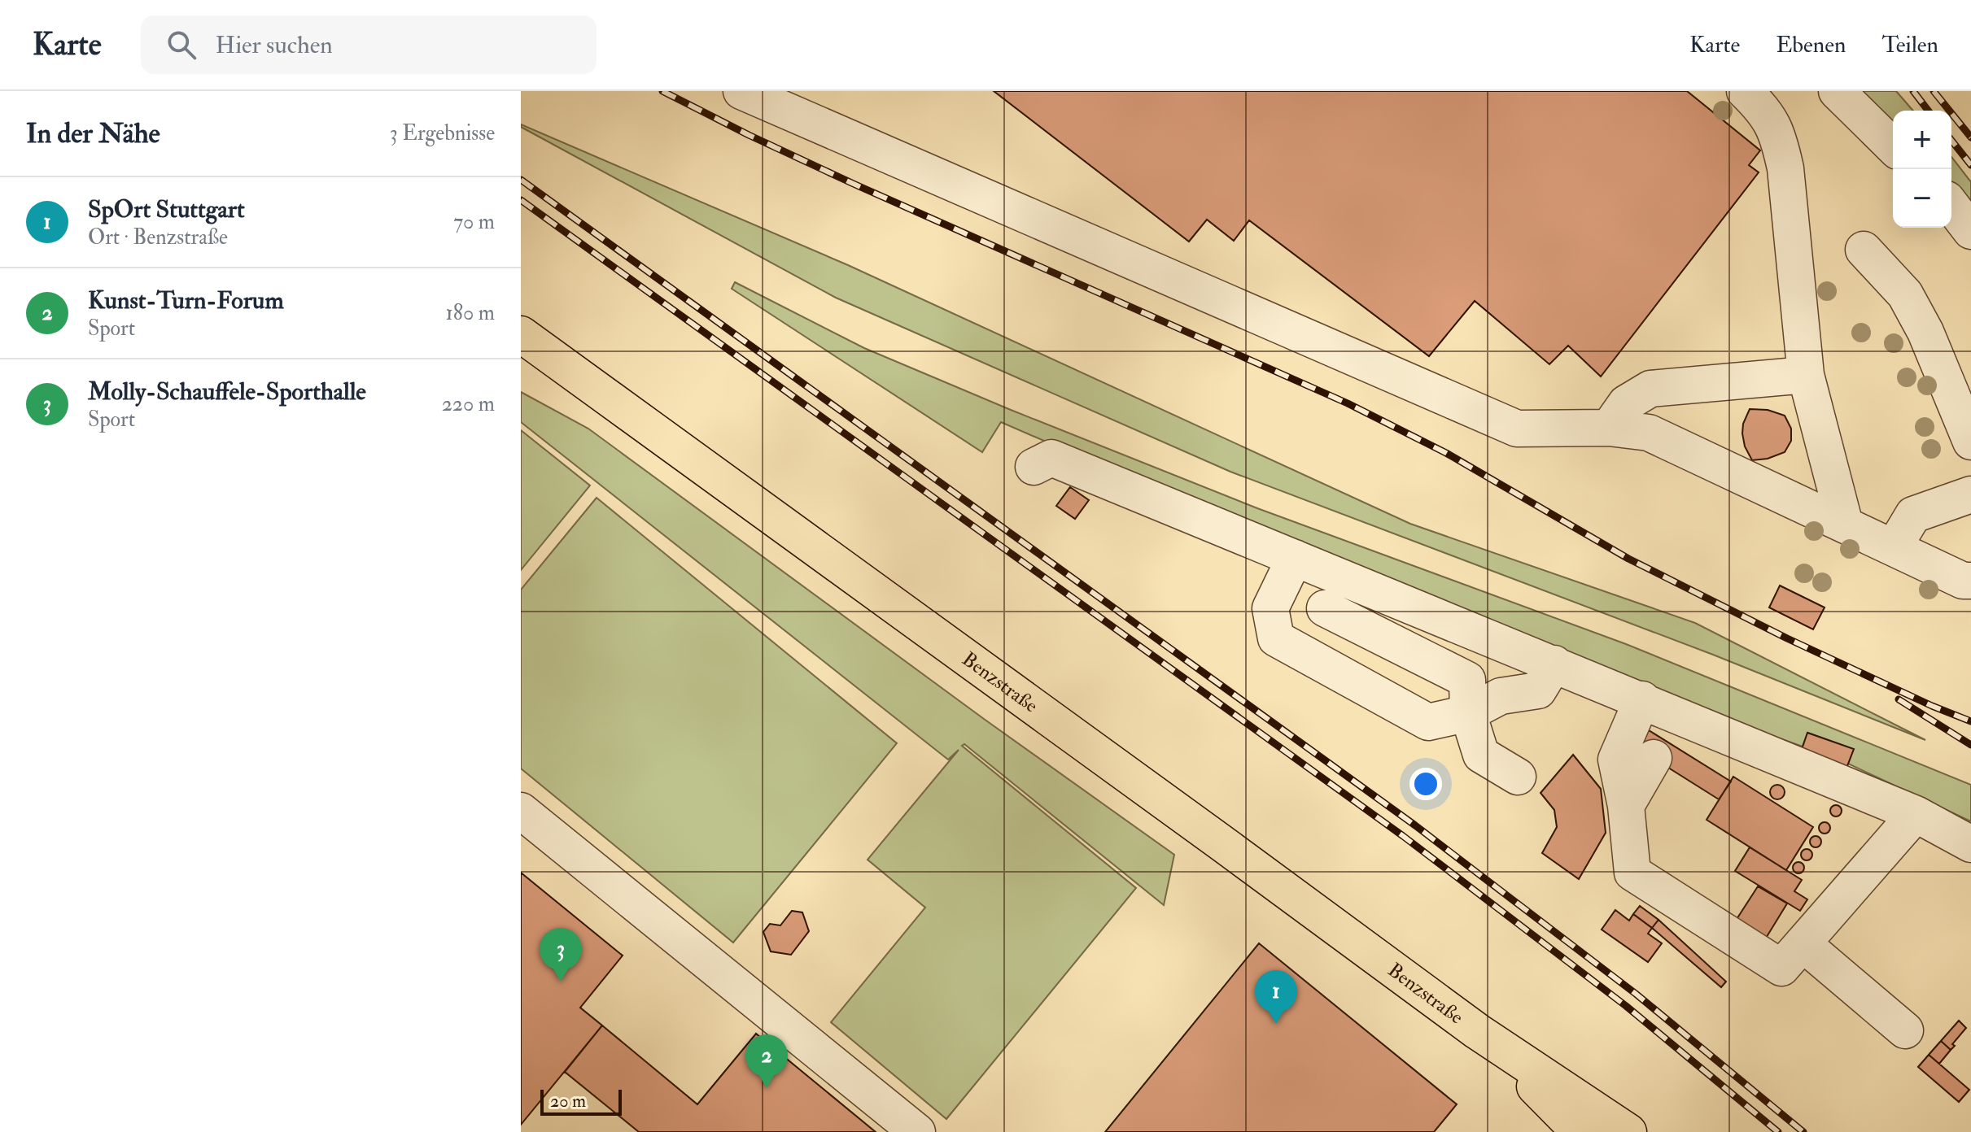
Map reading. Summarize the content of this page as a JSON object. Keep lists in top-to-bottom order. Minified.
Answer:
{"streets":{"main road":["Benzstraße"]},"scale_bar":"20 m","page":{"header":"Karte","search":"Hier suchen","nav":["Karte","Ebenen","Teilen"],"heading":["In der Nähe","3 Ergebnisse"],"map_buttons":["+","−"],"list":[{"mark":"1","name":"SpOrt Stuttgart","note":"Ort · Benzstraße","value":"70 m"},{"mark":"2","name":"Kunst-Turn-Forum","note":"Sport","value":"180 m"},{"mark":"3","name":"Molly-Schauffele-Sporthalle","note":"Sport","value":"220 m"}],"pins":["3","1","2"],"scale":"20 m"}}
